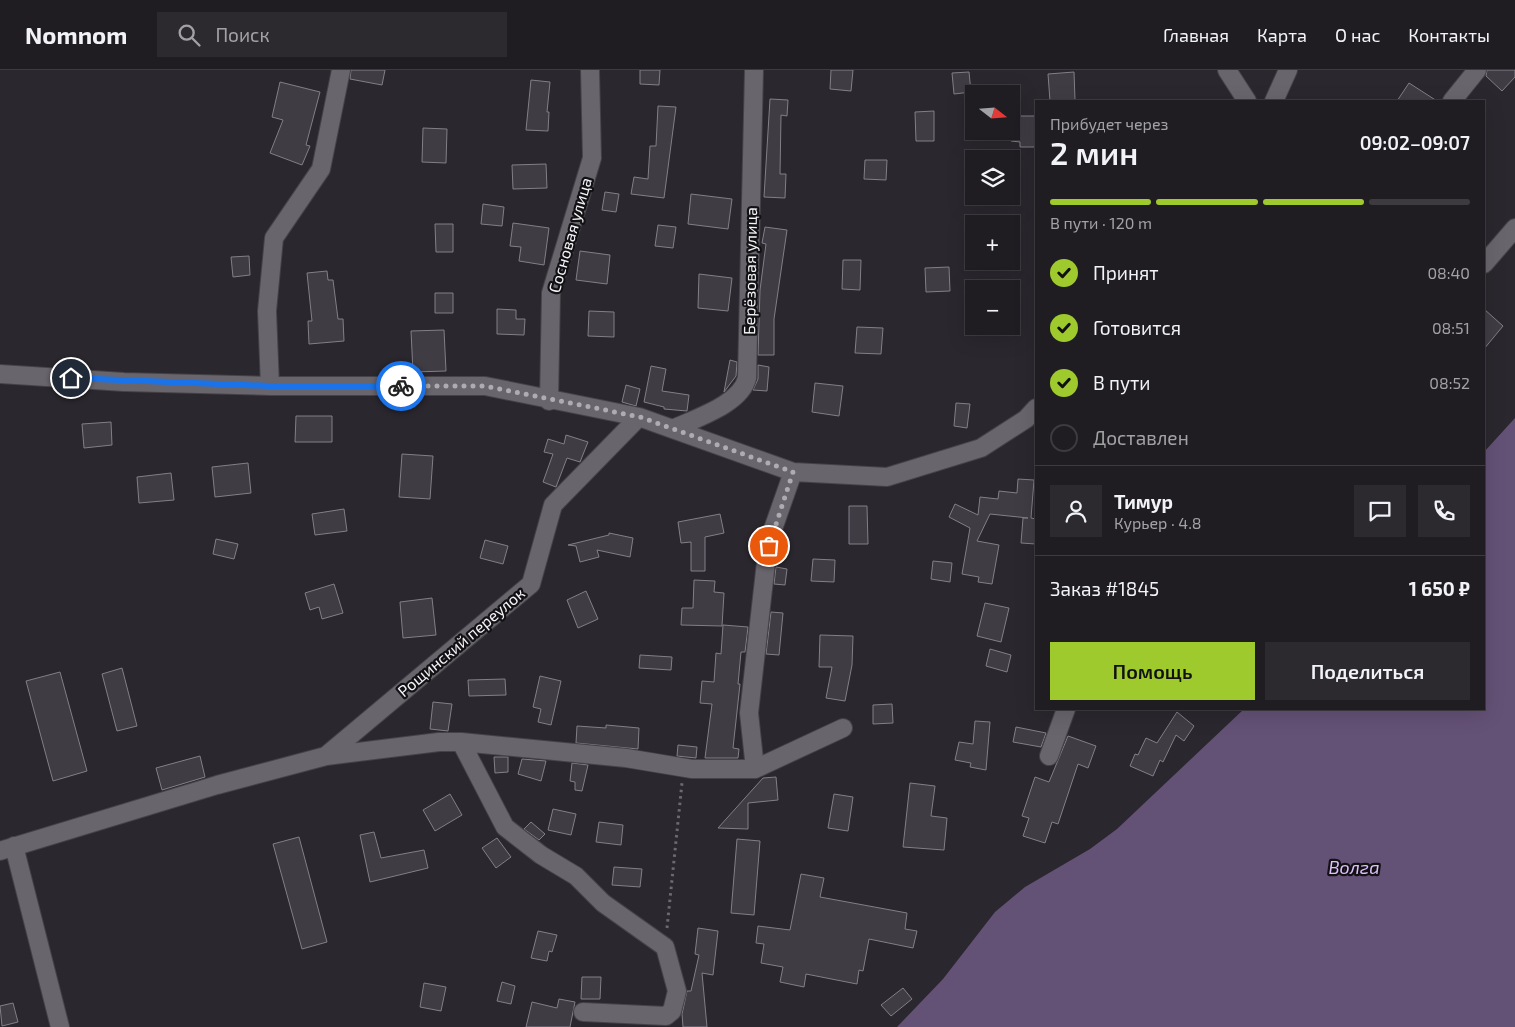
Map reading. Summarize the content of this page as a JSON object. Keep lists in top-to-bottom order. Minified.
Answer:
{"streets":{"street":["Сосновая улица","Берёзовая улица","Рощинский переулок"]},"water":["Волга"],"north":"right","page":{"header":"Nomnom","search":"Поиск","nav":["Главная","Карта","О нас","Контакты"],"map_buttons":["+","−"],"heading":["2 мин","Прибудет через","09:02–09:07"],"panel":["Тимур","Курьер · 4.8","Заказ #1845","1 650 ₽"],"bar":"В пути · 120 m","list":[["Принят","08:40"],["Готовится","08:51"],["В пути","08:52"],"Доставлен"],"buttons":["Помощь","Поделиться"]}}
